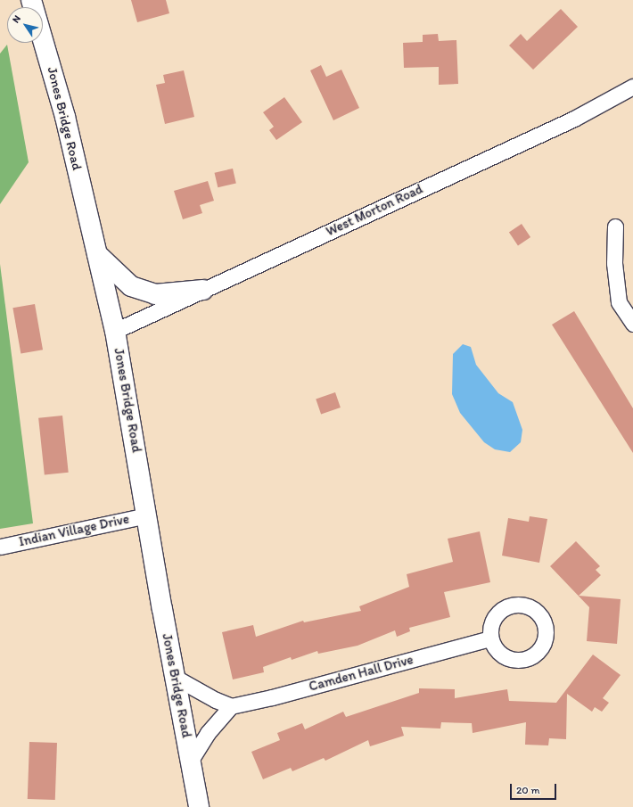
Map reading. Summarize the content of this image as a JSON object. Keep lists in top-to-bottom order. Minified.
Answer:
{"streets":{"main road":["Jones Bridge Road"],"street":["West Morton Road","Indian Village Drive","Camden Hall Drive"]},"crossings":[["Jones Bridge Road","West Morton Road"],["Jones Bridge Road","Indian Village Drive"]],"scale_bar":"20 m","north":"top left"}
